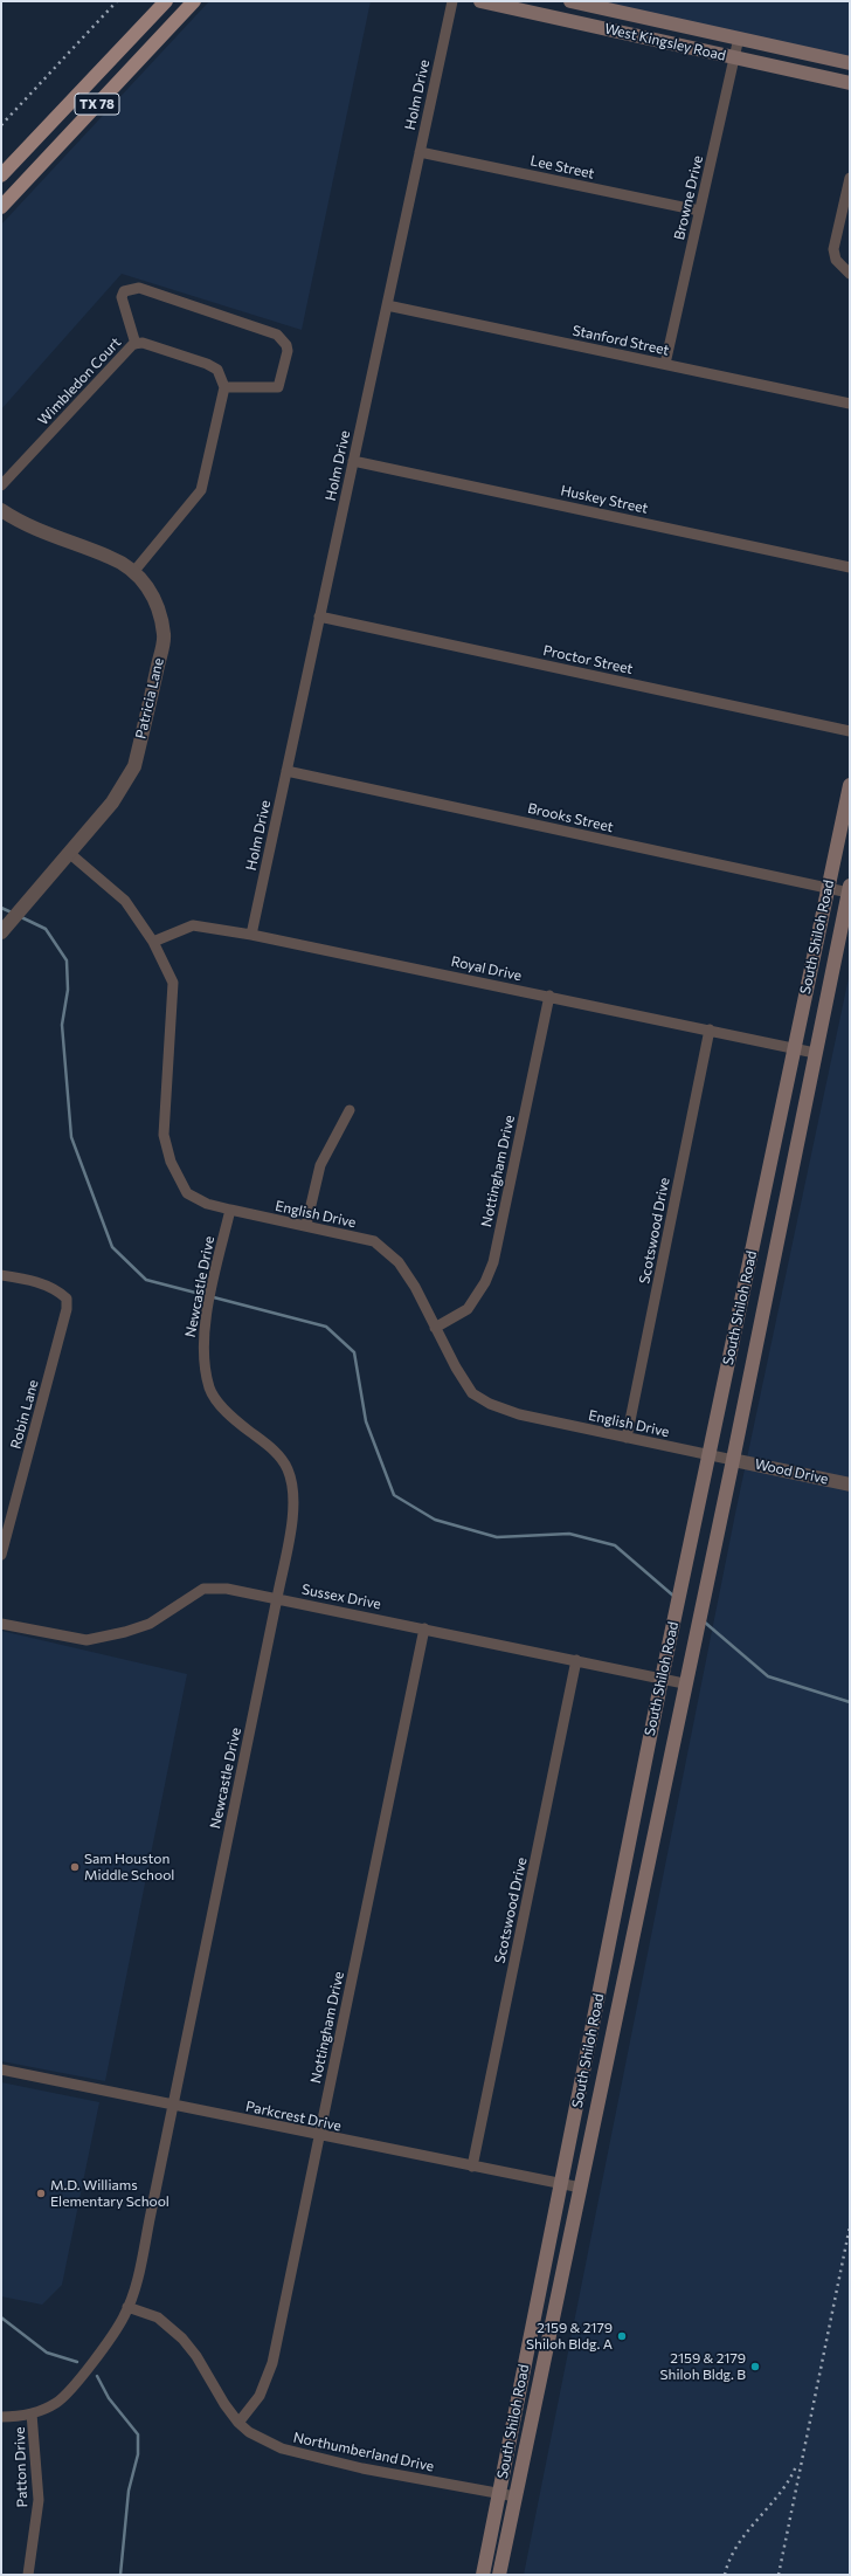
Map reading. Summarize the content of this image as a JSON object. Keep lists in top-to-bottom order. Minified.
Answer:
{"streets":{"main road":["West Kingsley Road","TX 78","South Shiloh Road"],"street":["Holm Drive","Lee Street","Browne Drive","Stanford Street","Wimbledon Court","Huskey Street","Proctor Street","Patricia Lane","Brooks Street","Royal Drive","Nottingham Drive","English Drive","Scotswood Drive","Newcastle Drive","Robin Lane","Wood Drive","Sussex Drive","Parkcrest Drive","Northumberland Drive","Patton Drive"]},"crossings":[["West Kingsley Road","Browne Drive"],["Holm Drive","Lee Street"],["Holm Drive","Stanford Street"],["Holm Drive","Huskey Street"],["Holm Drive","Proctor Street"],["Holm Drive","Brooks Street"],["Holm Drive","Royal Drive"],["Lee Street","Browne Drive"],["Browne Drive","Stanford Street"],["Patricia Lane","English Drive"],["Brooks Street","South Shiloh Road"],["South Shiloh Road","Royal Drive"],["South Shiloh Road","English Drive"],["South Shiloh Road","Wood Drive"],["South Shiloh Road","Sussex Drive"],["South Shiloh Road","Parkcrest Drive"],["South Shiloh Road","Northumberland Drive"],["Royal Drive","Nottingham Drive"],["Royal Drive","English Drive"],["Royal Drive","Scotswood Drive"],["Nottingham Drive","English Drive"],["Nottingham Drive","Sussex Drive"],["Nottingham Drive","Parkcrest Drive"],["Nottingham Drive","Northumberland Drive"],["English Drive","Scotswood Drive"],["English Drive","Newcastle Drive"],["English Drive","Wood Drive"],["Scotswood Drive","Sussex Drive"],["Scotswood Drive","Parkcrest Drive"],["Newcastle Drive","Sussex Drive"],["Newcastle Drive","Parkcrest Drive"],["Newcastle Drive","Northumberland Drive"],["Newcastle Drive","Patton Drive"]],"places":["Sam Houston Middle School","M.D. Williams Elementary School","2159 & 2179 Shiloh Bldg. A","2159 & 2179 Shiloh Bldg. B"]}
